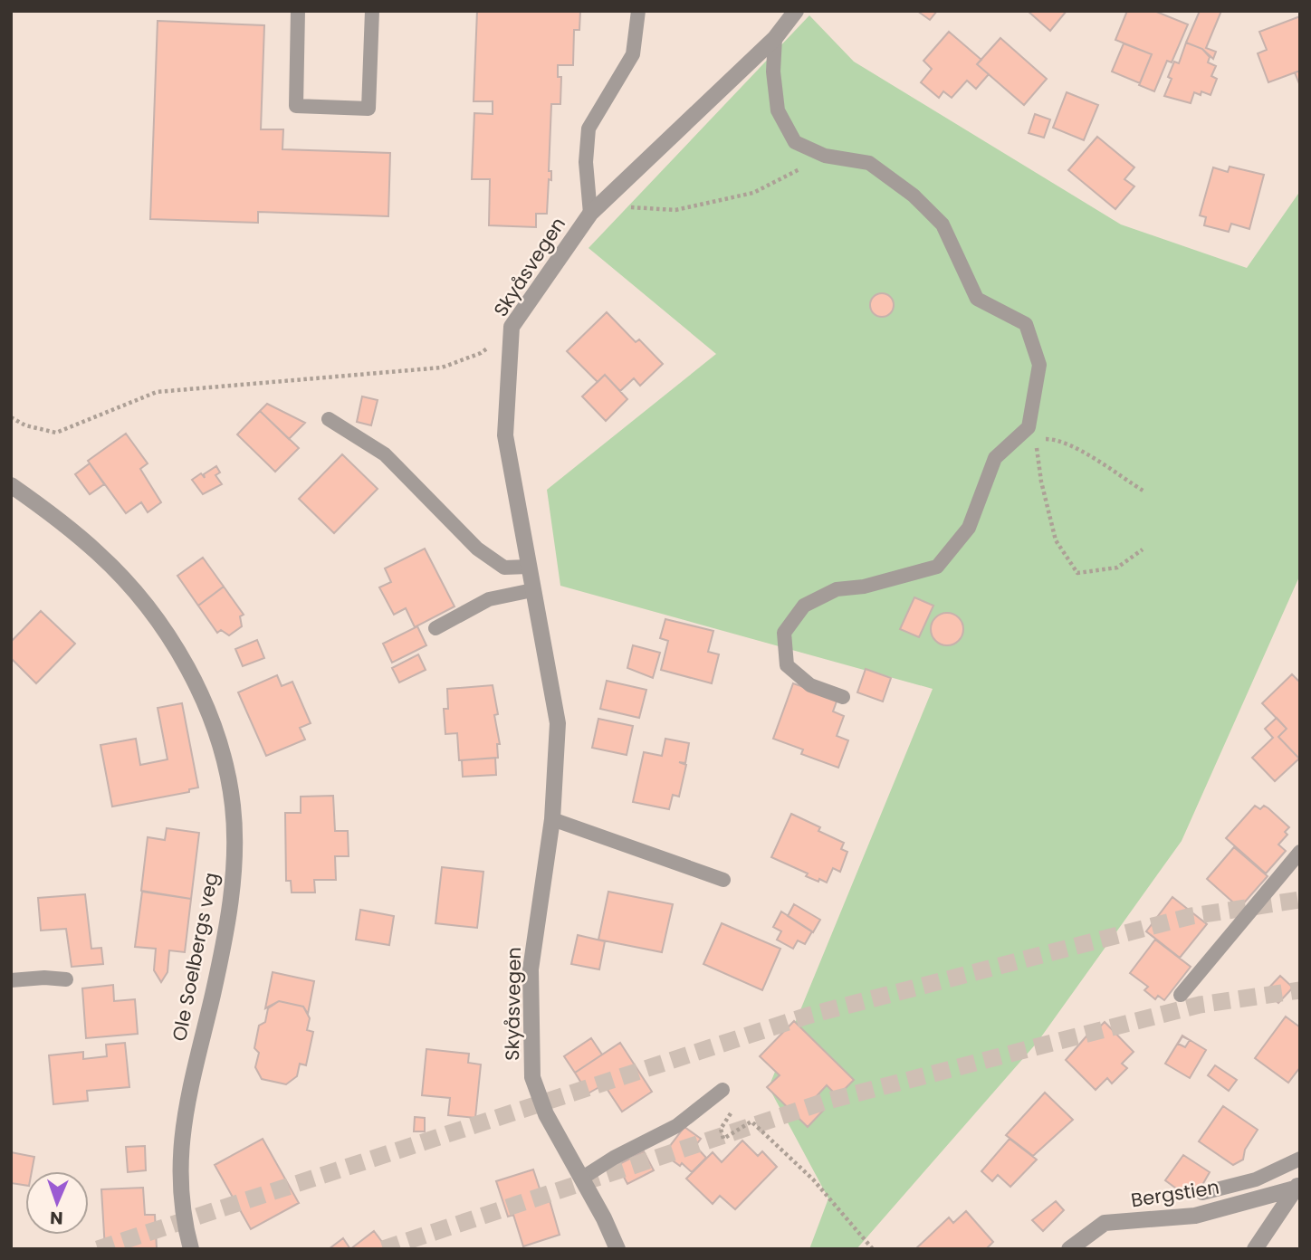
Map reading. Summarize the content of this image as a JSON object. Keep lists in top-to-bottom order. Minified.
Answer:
{"streets":{"street":["Skyåsvegen","Ole Soelbergs veg","Bergstien"]},"north":"bottom"}
